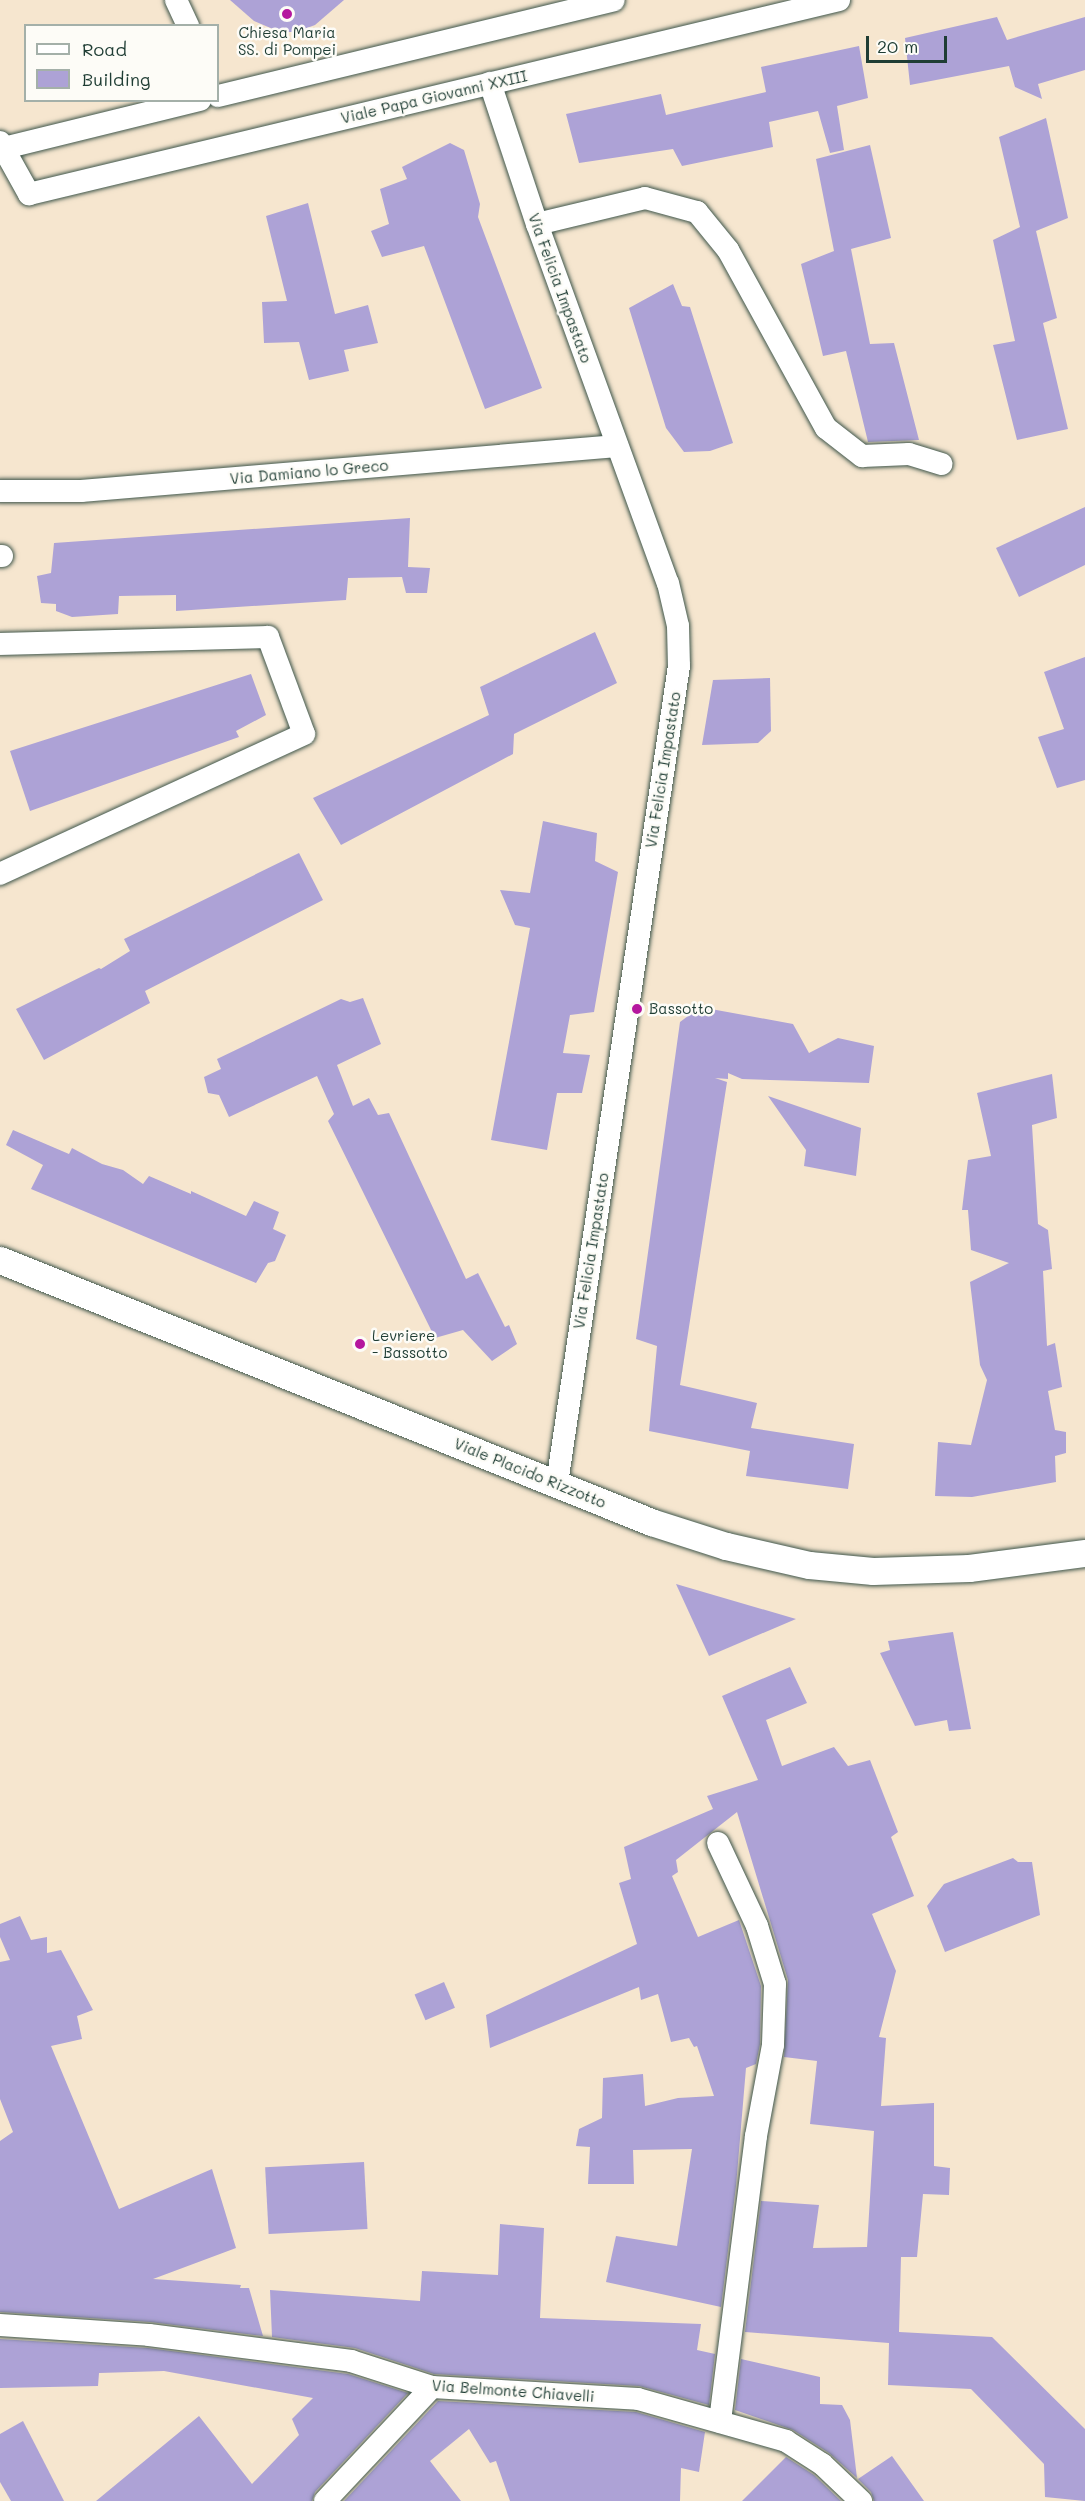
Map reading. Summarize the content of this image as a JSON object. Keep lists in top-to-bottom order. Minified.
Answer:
{"streets":{"street":["Viale Papa Giovanni XXIII","Via Felicia Impastato","Via Damiano lo Greco","Viale Placido Rizzotto","Via Belmonte Chiavelli"]},"crossings":[["Viale Papa Giovanni XXIII","Via Felicia Impastato"],["Via Felicia Impastato","Via Damiano lo Greco"],["Via Felicia Impastato","Viale Placido Rizzotto"]],"places":["Chiesa Maria SS. di Pompei","Bassotto","Levriere - Bassotto"],"legend":["Road","Building"],"scale_bar":"20 m"}
